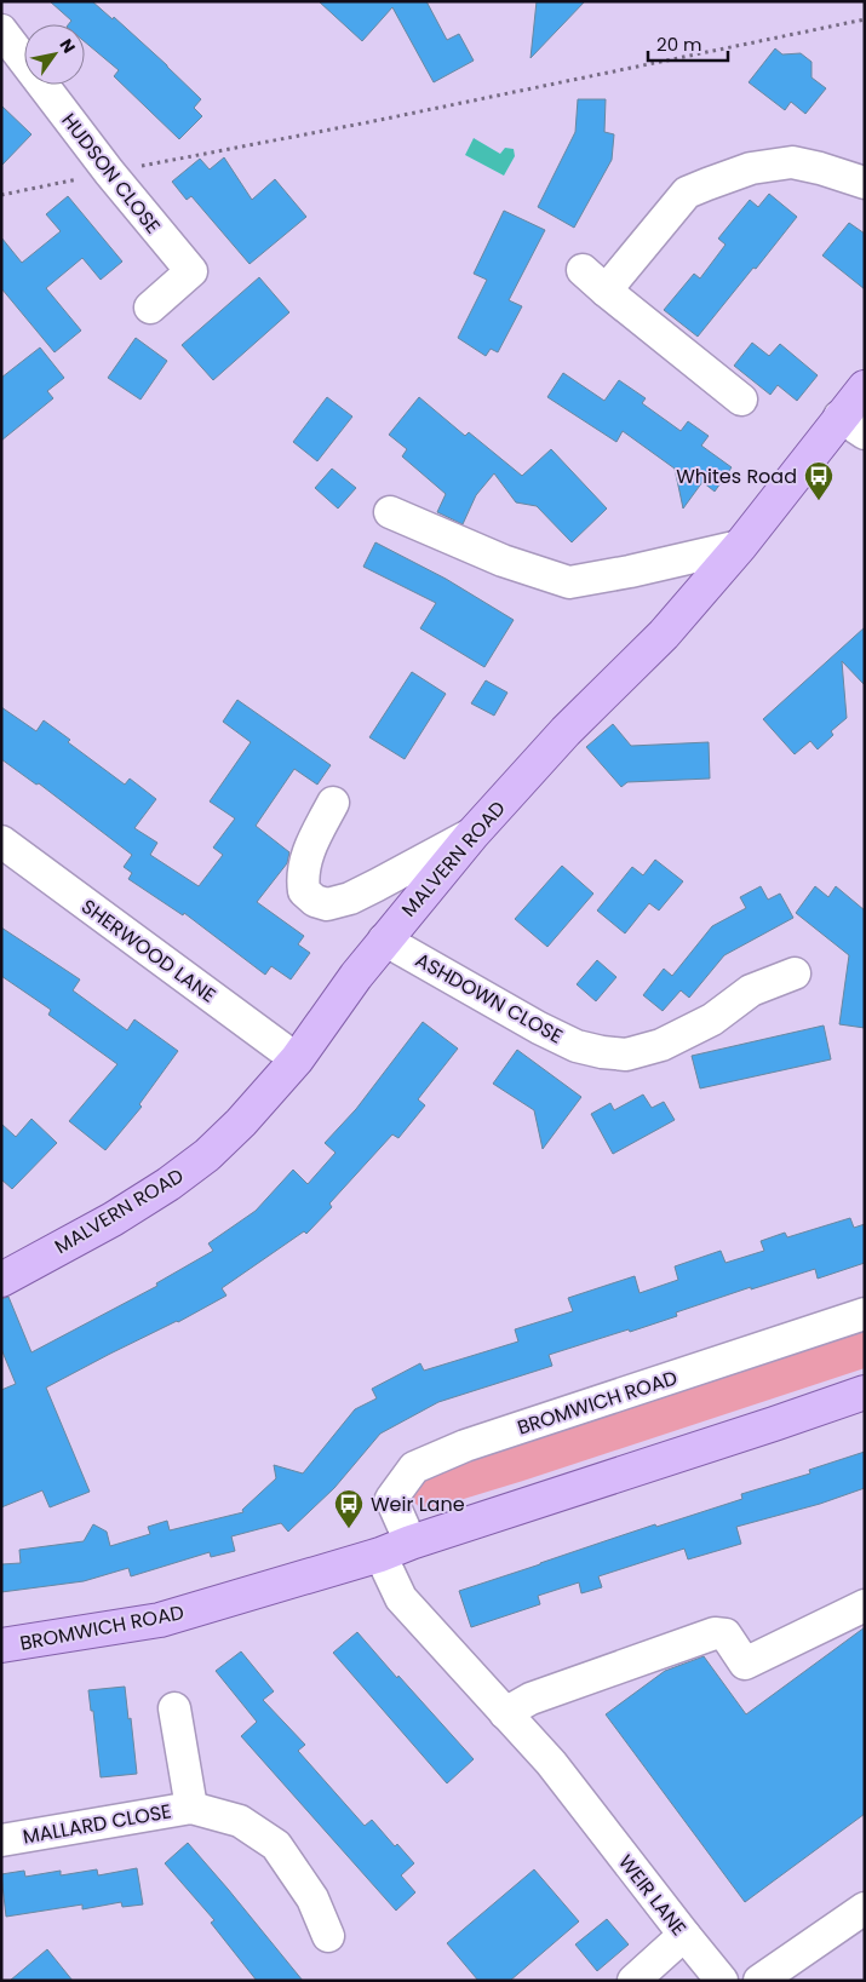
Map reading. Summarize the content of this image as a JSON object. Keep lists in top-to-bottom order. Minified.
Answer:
{"streets":{"main road":["MALVERN ROAD","BROMWICH ROAD"],"street":["HUDSON CLOSE","SHERWOOD LANE","ASHDOWN CLOSE","MALLARD CLOSE","WEIR LANE"]},"crossings":[["MALVERN ROAD","SHERWOOD LANE"],["MALVERN ROAD","ASHDOWN CLOSE"],["BROMWICH ROAD","WEIR LANE"]],"places":{"bus stop":["Whites Road","Weir Lane"]},"scale_bar":"20 m","north":"top right"}
